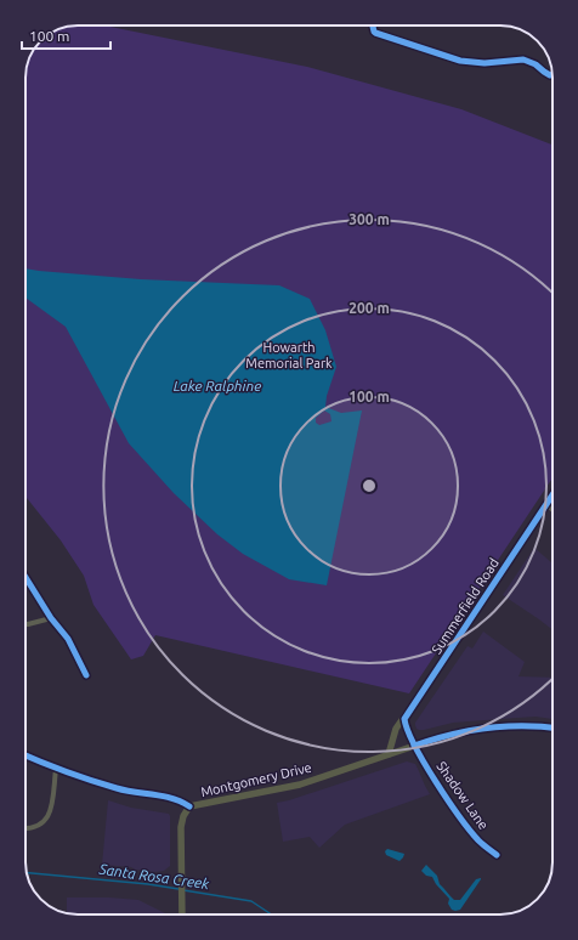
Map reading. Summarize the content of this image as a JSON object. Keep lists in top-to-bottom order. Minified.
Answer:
{"streets":{"street":["Summerfield Road","Montgomery Drive","Shadow Lane"]},"crossings":[["Summerfield Road","Montgomery Drive"],["Montgomery Drive","Shadow Lane"]],"water":["Lake Ralphine","Santa Rosa Creek"],"parks":["Howarth Memorial Park"],"scale_bar":"100 m","rings":["300 m","200 m","100 m"]}
